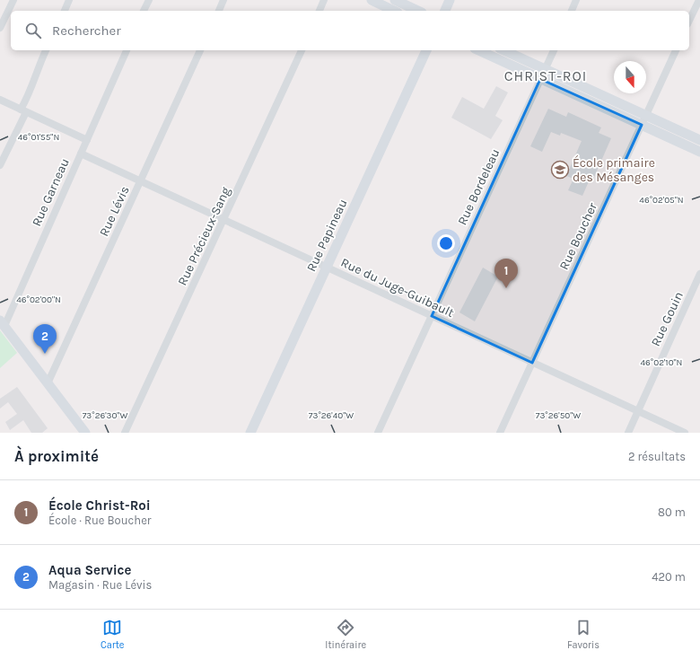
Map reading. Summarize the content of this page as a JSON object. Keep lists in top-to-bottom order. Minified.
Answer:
{"streets":{"street":["Rue Bordeleau","Rue Garneau","Rue Lévis","Rue Papineau","Rue Précieux-Sang","Rue Boucher","Rue du Juge-Guibault","Rue Gouin"]},"crossings":[["Rue Bordeleau","Rue du Juge-Guibault"],["Rue Garneau","Rue du Juge-Guibault"],["Rue Lévis","Rue du Juge-Guibault"],["Rue Papineau","Rue du Juge-Guibault"],["Rue Précieux-Sang","Rue du Juge-Guibault"],["Rue Boucher","Rue du Juge-Guibault"],["Rue du Juge-Guibault","Rue Gouin"]],"districts":["CHRIST-ROI"],"places":{"school or university":["École primaire des Mésanges"]},"north":"bottom","page":{"search":"Rechercher","pins":["1","2"],"heading":["À proximité","2 résultats"],"list":[{"mark":"1","name":"École Christ-Roi","note":"École · Rue Boucher","value":"80 m"},{"mark":"2","name":"Aqua Service","note":"Magasin · Rue Lévis","value":"420 m"}],"nav":["Carte","Itinéraire","Favoris"]},"coordinates":["46°01'55\"N","46°02'05\"N","46°02'00\"N","46°02'10\"N","73°26'30\"W","73°26'40\"W","73°26'50\"W"]}
